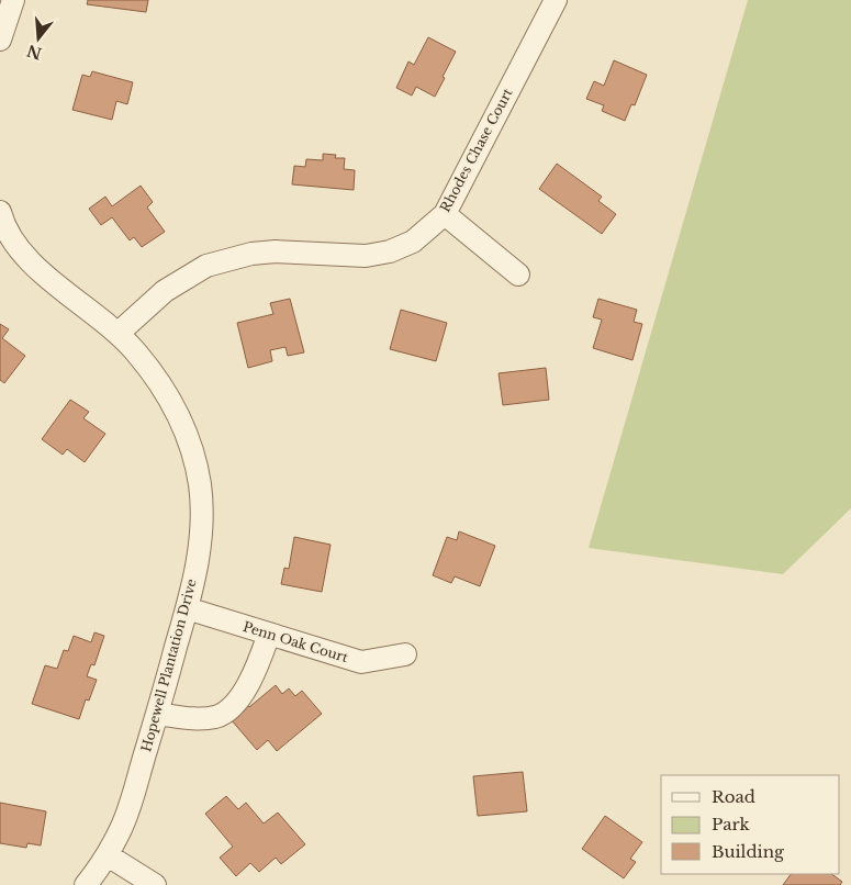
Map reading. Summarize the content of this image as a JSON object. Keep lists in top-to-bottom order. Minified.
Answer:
{"streets":{"street":["Rhodes Chase Court","Penn Oak Court","Hopewell Plantation Drive"]},"crossings":[["Rhodes Chase Court","Hopewell Plantation Drive"],["Penn Oak Court","Hopewell Plantation Drive"]],"legend":["Road","Park","Building"],"north":"bottom"}
